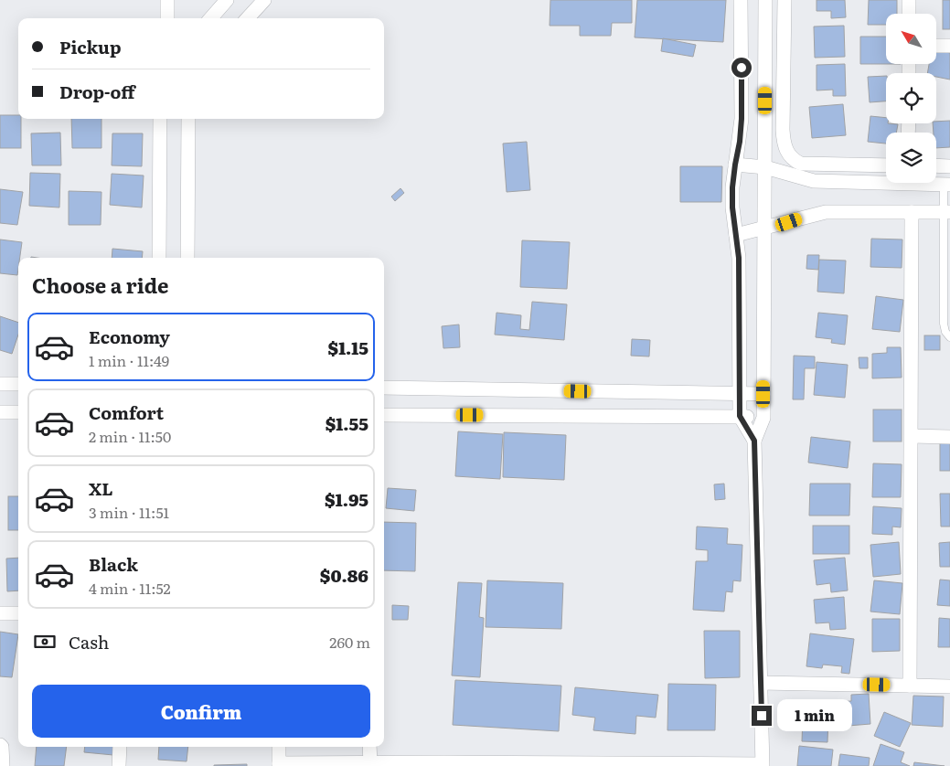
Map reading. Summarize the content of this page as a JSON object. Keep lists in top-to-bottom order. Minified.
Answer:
{"north":"top left","page":{"banner":["Pickup","Drop-off"],"heading":"Choose a ride","list":[{"name":"Economy","note":"1 min · 11:49","value":"$1.15"},{"name":"Comfort","note":"2 min · 11:50","value":"$1.55"},{"name":"XL","note":"3 min · 11:51","value":"$1.95"},{"name":"Black","note":"4 min · 11:52","value":"$0.86"}],"pay":["Cash","260 m"],"buttons":"Confirm","bubble":"1 min"}}
